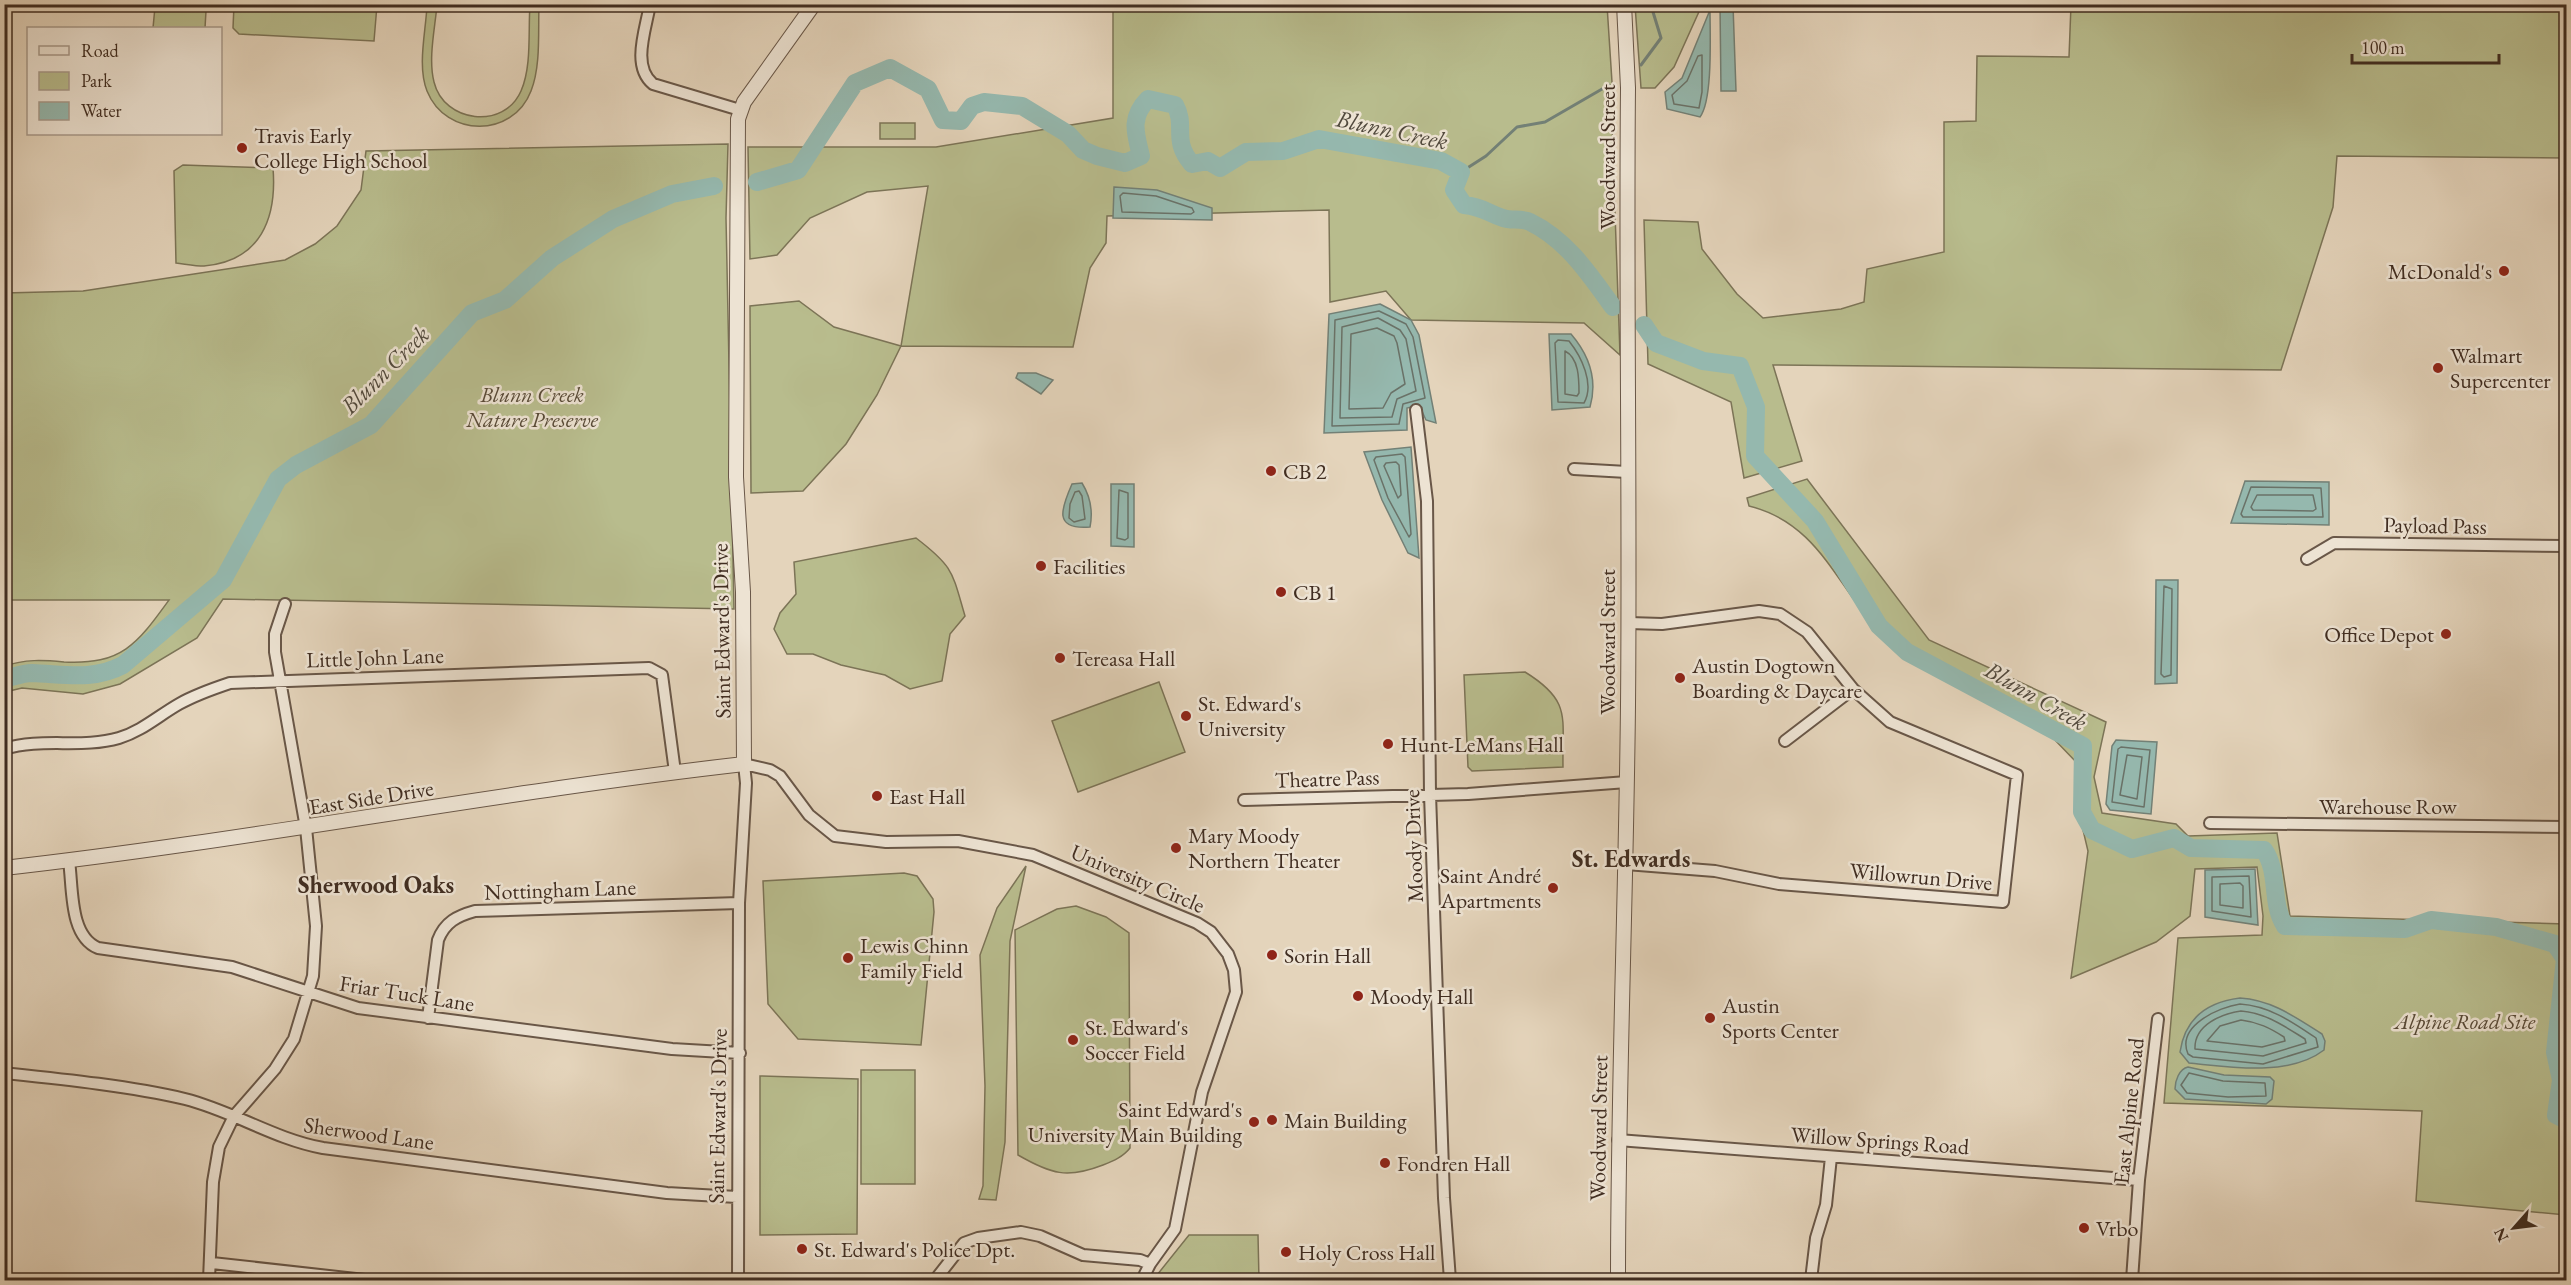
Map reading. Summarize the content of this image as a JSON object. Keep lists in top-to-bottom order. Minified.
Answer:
{"streets":{"street":["Woodward Street","Payload Pass","Saint Edward's Drive","Little John Lane","Theatre Pass","East Side Drive","Warehouse Row","Moody Drive","Willowrun Drive","University Circle","Nottingham Lane","Friar Tuck Lane","East Alpine Road","Sherwood Lane","Willow Springs Road"]},"crossings":[["Woodward Street","Theatre Pass"],["Woodward Street","Willowrun Drive"],["Woodward Street","Willow Springs Road"],["Saint Edward's Drive","East Side Drive"],["Saint Edward's Drive","University Circle"],["Saint Edward's Drive","Nottingham Lane"],["Saint Edward's Drive","Friar Tuck Lane"],["Saint Edward's Drive","Sherwood Lane"],["Little John Lane","East Side Drive"],["Theatre Pass","Moody Drive"],["East Side Drive","University Circle"],["East Side Drive","Friar Tuck Lane"],["Nottingham Lane","Friar Tuck Lane"],["East Alpine Road","Willow Springs Road"]],"districts":["St. Edwards","Sherwood Oaks"],"water":["Blunn Creek"],"parks":["Blunn Creek Nature Preserve","Alpine Road Site"],"places":["Travis Early College High School","McDonald's","Walmart Supercenter","CB 2","Facilities","CB 1","Office Depot","Tereasa Hall","Austin Dogtown Boarding & Daycare","St. Edward's University","Hunt-LeMans Hall","East Hall","Mary Moody Northern Theater","Saint André Apartments","Sorin Hall","Lewis Chinn Family Field","Moody Hall","Austin Sports Center","St. Edward's Soccer Field","Main Building","Saint Edward's University Main Building","Fondren Hall","Vrbo","St. Edward's Police Dpt.","Holy Cross Hall"],"legend":["Road","Park","Water"],"scale_bar":"100 m","north":"bottom left"}
